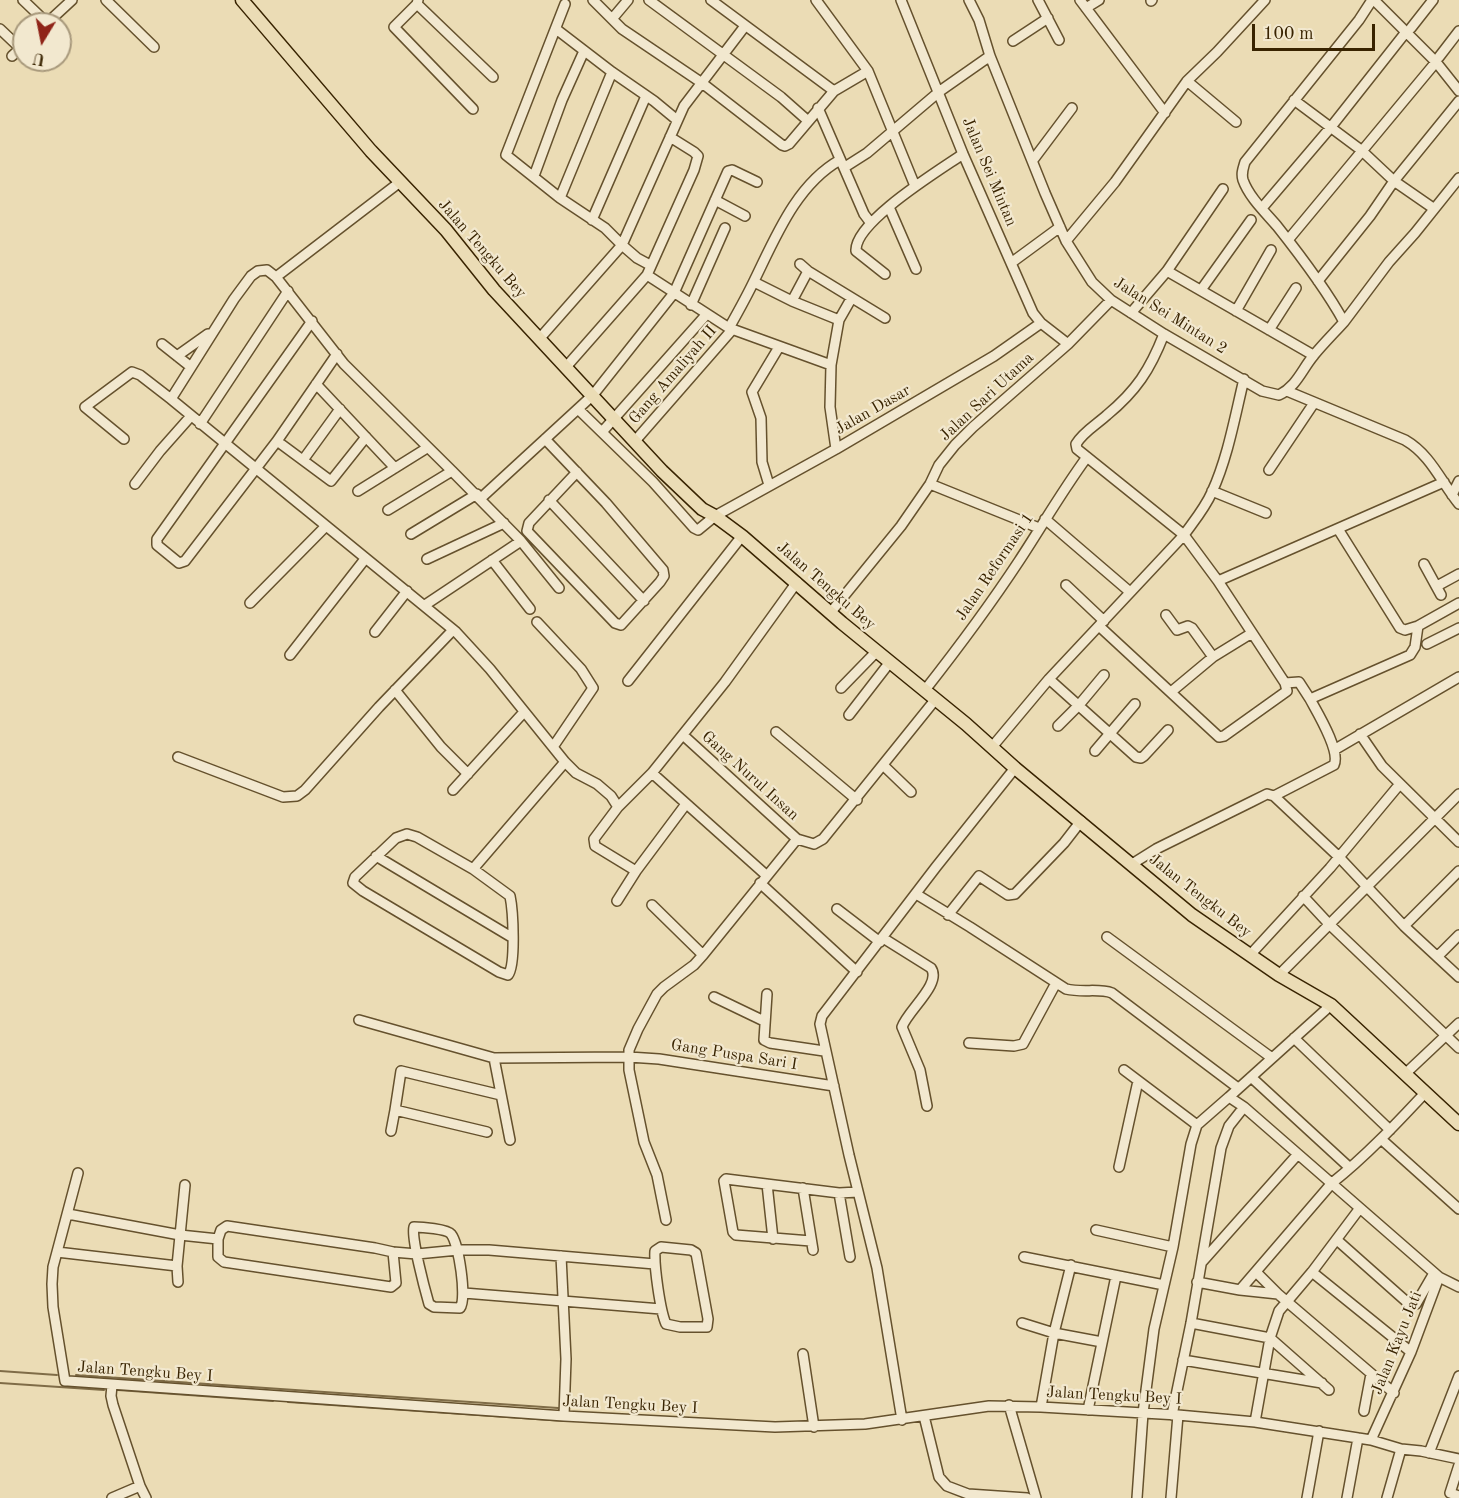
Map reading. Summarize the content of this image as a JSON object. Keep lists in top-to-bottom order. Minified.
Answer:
{"streets":{"main road":["Jalan Tengku Bey"],"street":["Jalan Sei Mintan","Jalan Sei Mintan 2","Gang Amaliyah II","Jalan Sari Utama","Jalan Dasar","Jalan Reformasi 1","Gang Nurul Insan","Gang Puspa Sari I","Jalan Kayu Jati","Jalan Tengku Bey I"]},"crossings":[["Jalan Sei Mintan","Gang Amaliyah II"],["Jalan Sei Mintan","Jalan Sari Utama"],["Jalan Sei Mintan","Jalan Dasar"],["Jalan Tengku Bey","Gang Amaliyah II"],["Jalan Tengku Bey","Jalan Sari Utama"],["Jalan Tengku Bey","Jalan Dasar"],["Jalan Tengku Bey","Jalan Reformasi 1"],["Jalan Sei Mintan 2","Gang Amaliyah II"],["Jalan Sei Mintan 2","Jalan Sari Utama"],["Jalan Kayu Jati","Jalan Tengku Bey I"]],"scale_bar":"100 m","north":"bottom"}
